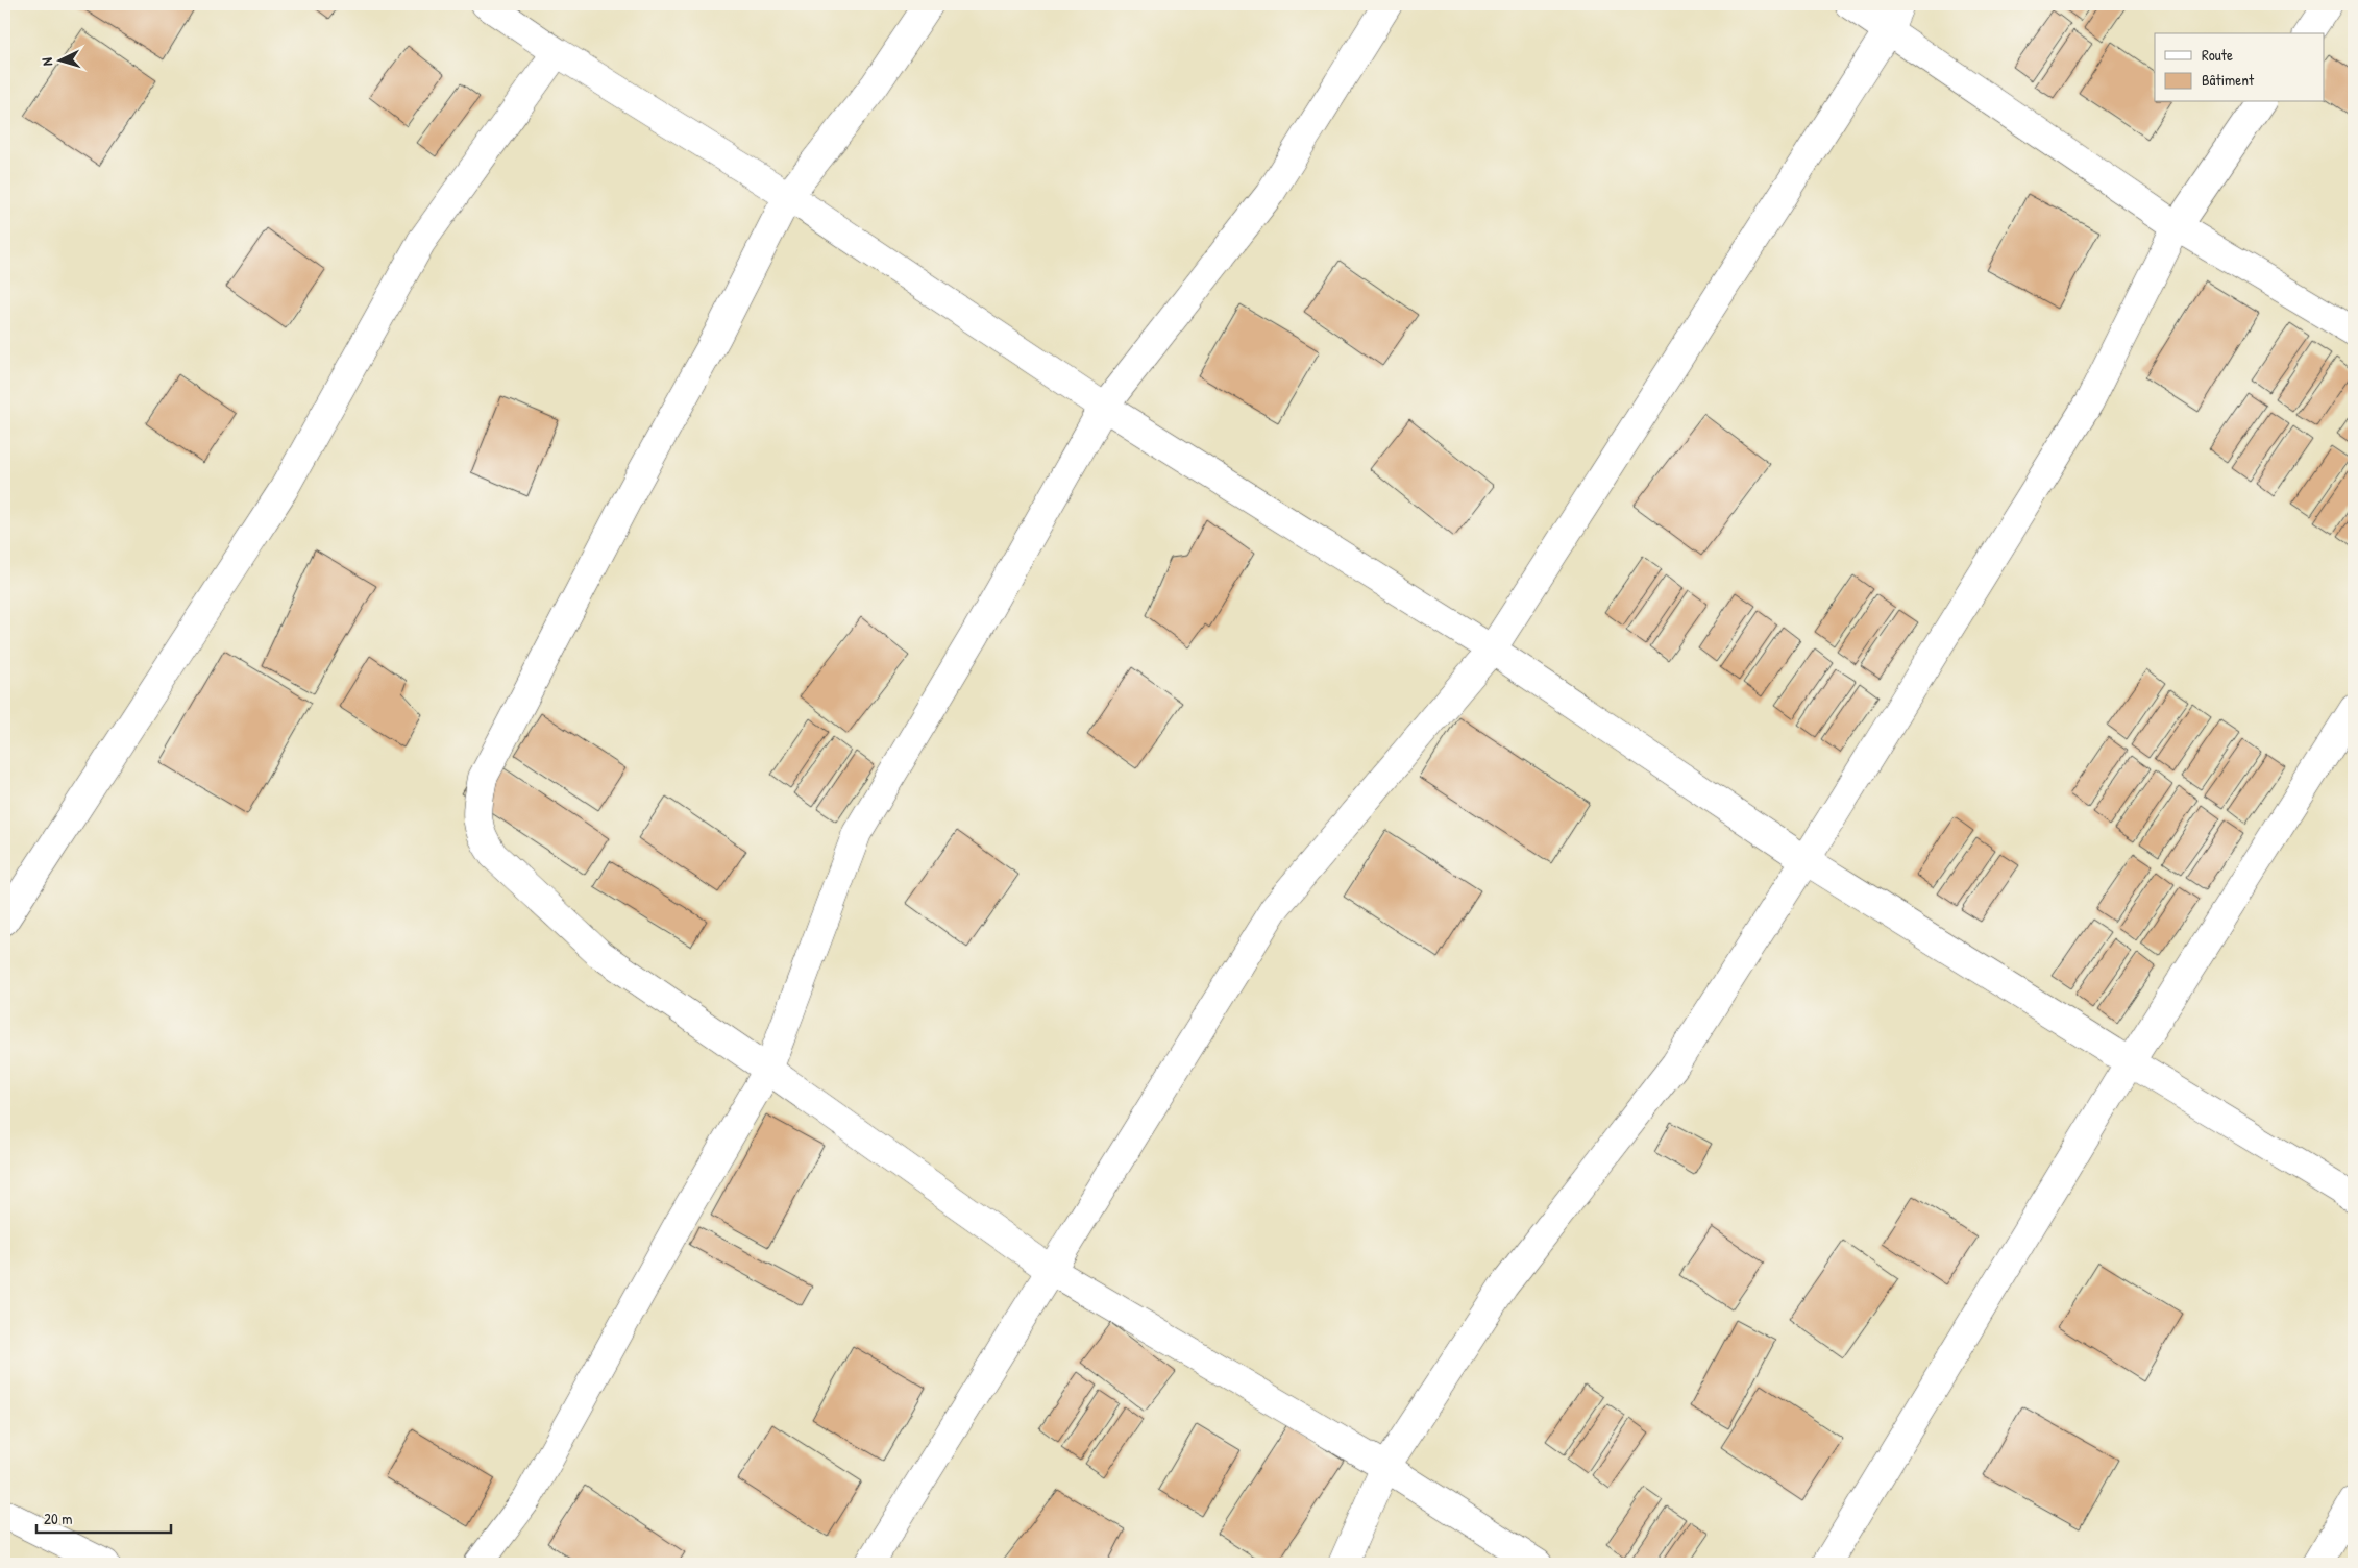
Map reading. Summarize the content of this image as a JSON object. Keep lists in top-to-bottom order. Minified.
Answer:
{"legend":["Route","Bâtiment"],"scale_bar":"20 m","north":"left"}
